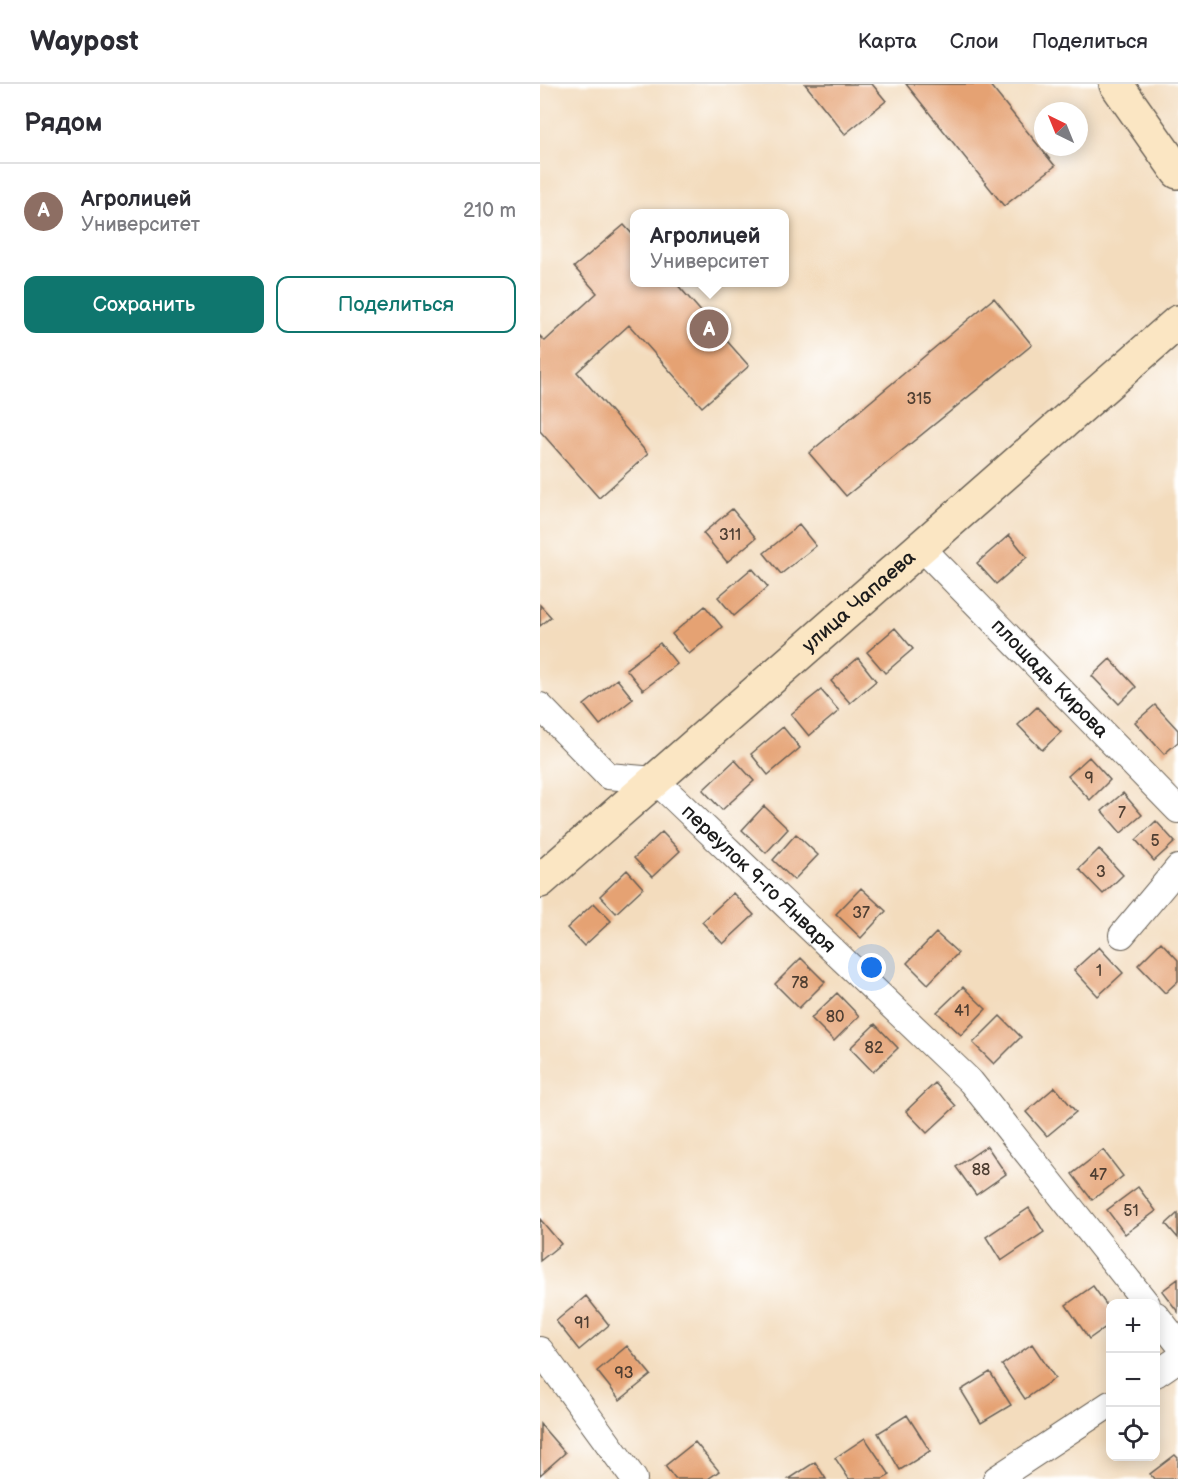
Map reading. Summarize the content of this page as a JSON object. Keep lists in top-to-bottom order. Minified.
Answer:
{"streets":{"main road":["улица Чапаева"],"street":["площадь Кирова","переулок 9-го Января"]},"crossings":[["улица Чапаева","площадь Кирова"],["улица Чапаева","переулок 9-го Января"]],"house_numbers":["315","311","9","7","5","3","37","1","78","41","80","82","88","47","51","91","93"],"north":"top left","page":{"header":"Waypost","nav":["Карта","Слои","Поделиться"],"heading":"Рядом","list":[{"mark":"A","name":"Агролицей","note":"Университет","value":"210 m"}],"popup":["Агролицей","Университет"],"buttons":["Сохранить","Поделиться"],"pins":"A","map_buttons":["+","−"]}}
